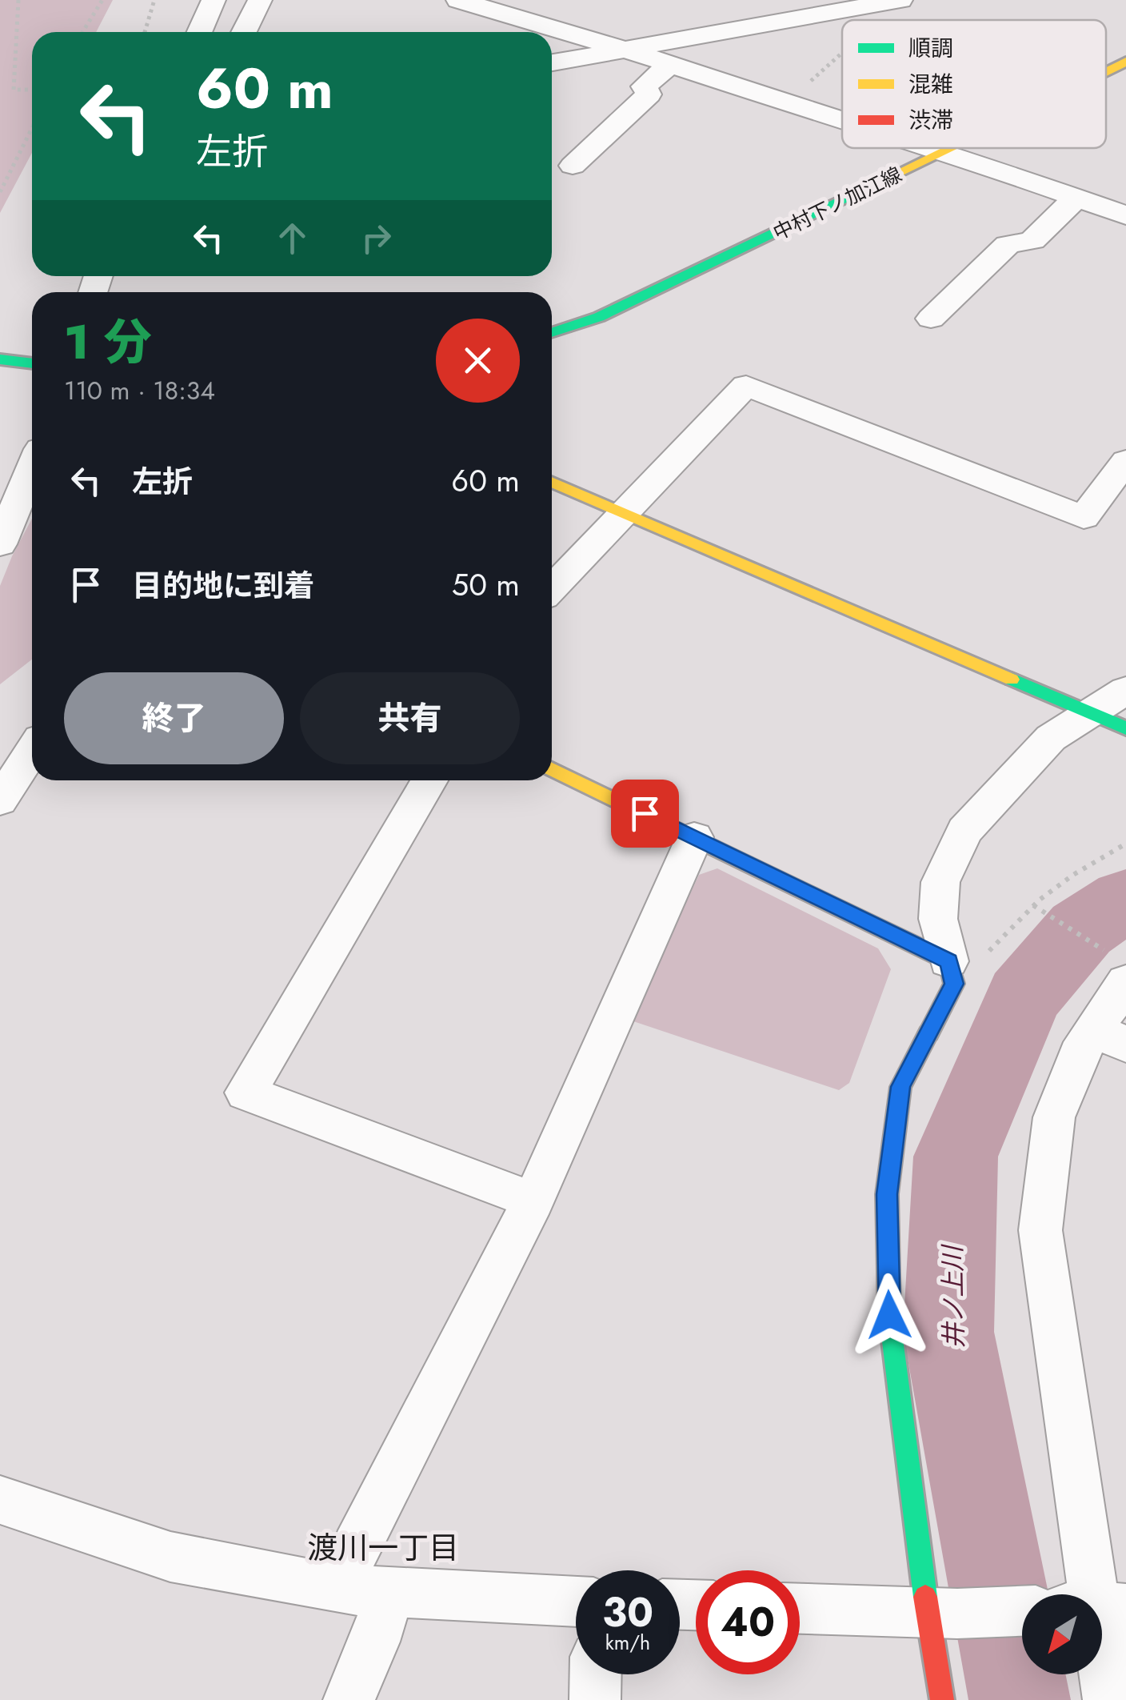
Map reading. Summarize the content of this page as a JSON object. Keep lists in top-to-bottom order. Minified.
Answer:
{"streets":{"street":["中村下ノ加江線"]},"districts":["渡川一丁目"],"water":["井ノ上川"],"legend":["順調","混雑","渋滞"],"north":"bottom left","page":{"turn":["60 m","左折"],"heading":["1 分","110 m · 18:34"],"list":[{"name":"左折","value":"60 m"},{"name":"目的地に到着","value":"50 m"}],"buttons":["終了","共有"],"speed":"30 km/h","limit":"40"}}
